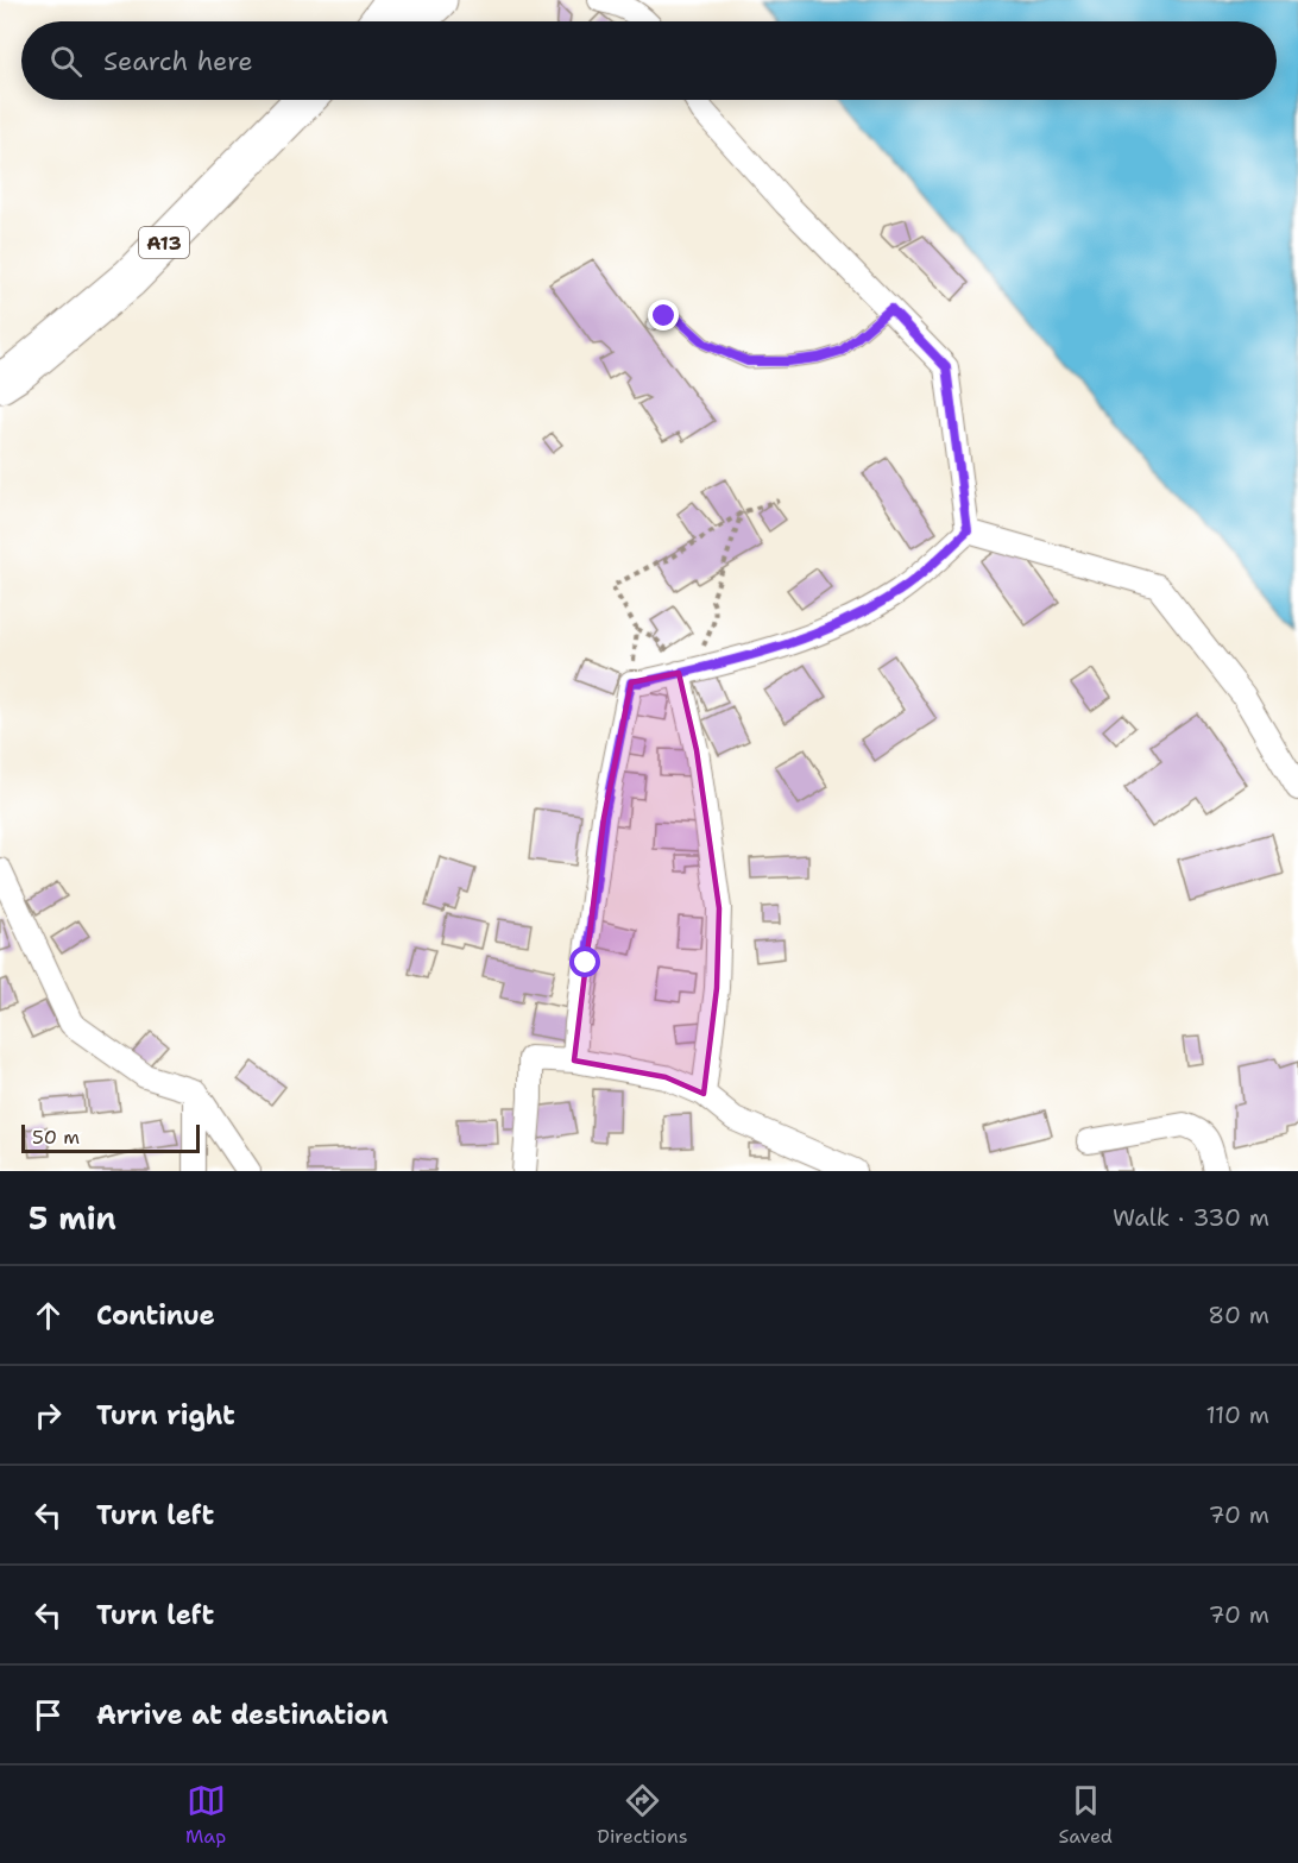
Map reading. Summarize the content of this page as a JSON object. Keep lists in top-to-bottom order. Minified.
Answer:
{"streets":{"highway":["A13"]},"scale_bar":"50 m","page":{"search":"Search here","scale":"50 m","heading":["5 min","Walk · 330 m"],"list":[["Continue","80 m"],["Turn right","110 m"],["Turn left","70 m"],["Turn left","70 m"],"Arrive at destination"],"nav":["Map","Directions","Saved"]}}
